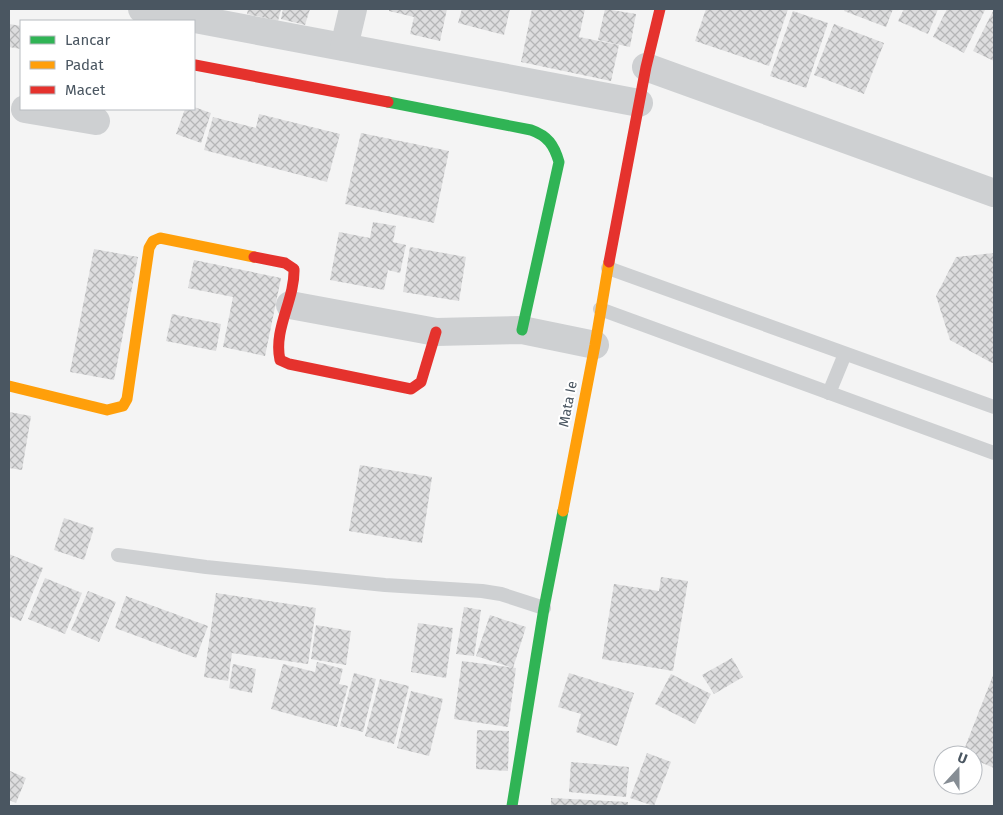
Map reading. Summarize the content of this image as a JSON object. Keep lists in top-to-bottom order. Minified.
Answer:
{"streets":{"street":["Mata Ie"]},"legend":["Lancar","Padat","Macet"],"north":"top"}
